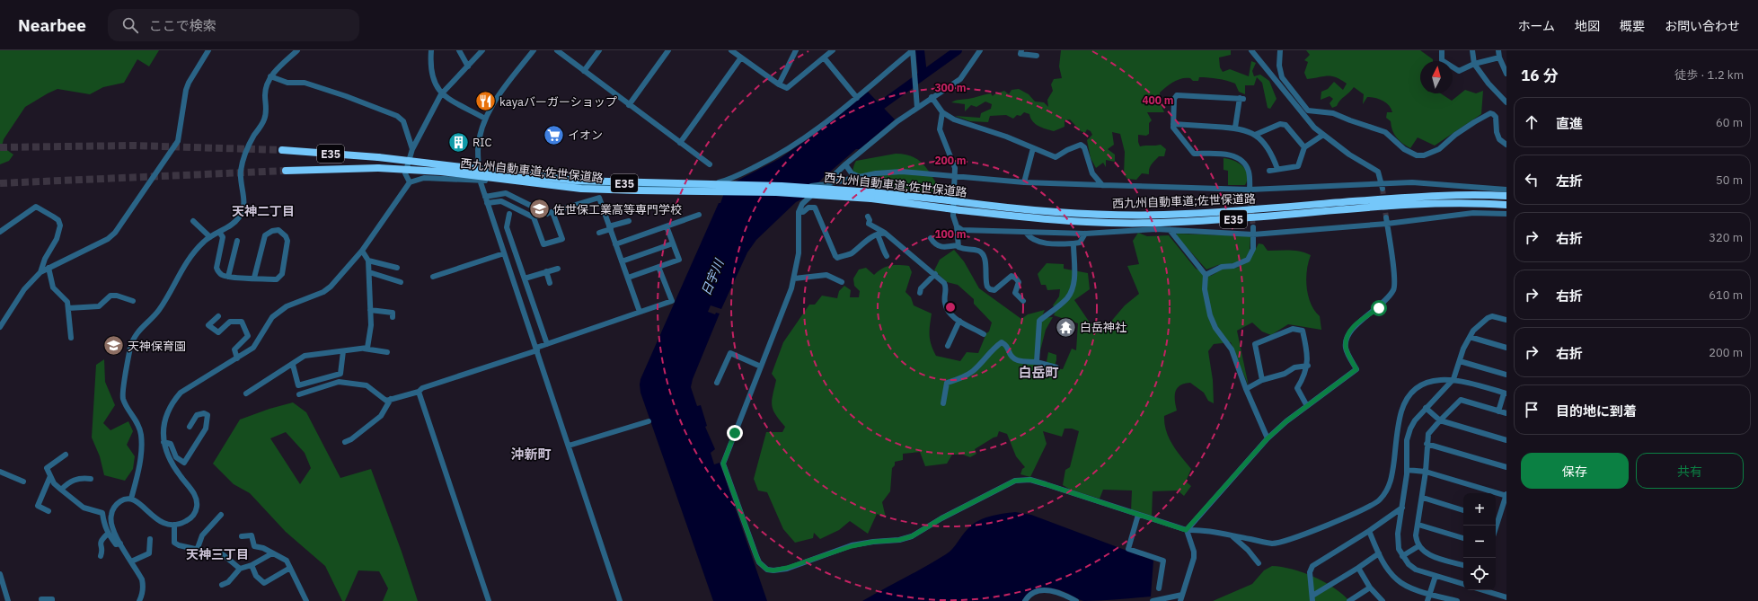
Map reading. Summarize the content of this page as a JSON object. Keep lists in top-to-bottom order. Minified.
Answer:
{"streets":{"highway":["E35","西九州自動車道;佐世保道路"]},"districts":["天神二丁目","白岳町","沖新町","天神三丁目"],"water":["日宇川"],"places":{"restaurant":["kayaバーガーショップ"],"supermarket":["イオン"],"building":["RIC"],"school or university":["佐世保工業高等専門学校","天神保育園"],"temple":["白岳神社"]},"north":"top","page":{"header":"Nearbee","search":"ここで検索","nav":["ホーム","地図","概要","お問い合わせ"],"heading":["16 分","徒歩 · 1.2 km"],"list":[["直進","60 m"],["左折","50 m"],["右折","320 m"],["右折","610 m"],["右折","200 m"],"目的地に到着"],"buttons":["保存","共有"],"map_buttons":["+","−"]},"rings":["300 m","400 m","200 m","100 m"]}
